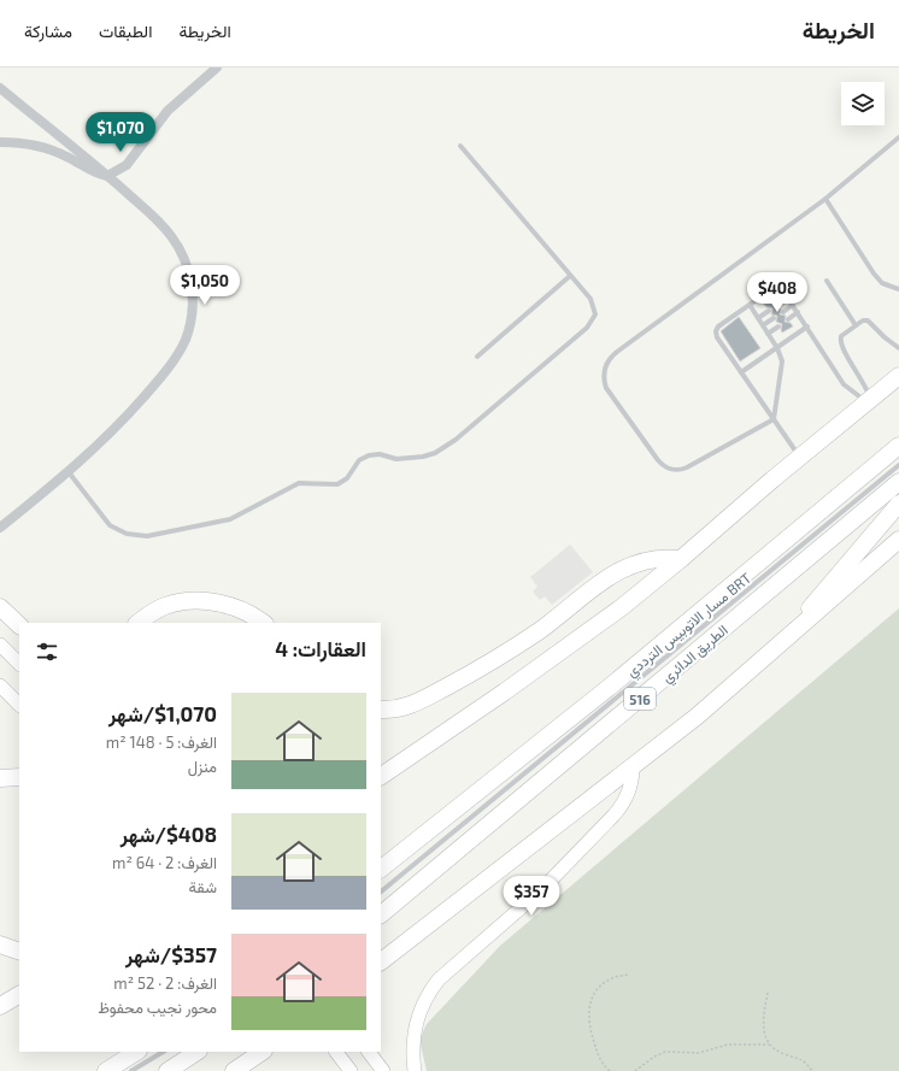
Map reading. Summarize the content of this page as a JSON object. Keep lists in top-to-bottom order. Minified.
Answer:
{"streets":{"highway":["الطريق الدائري","516"],"lane":["مسار الاتوبيس الترددي BRT"]},"page":{"header":"الخريطة","nav":["الخريطة","الطبقات","مشاركة"],"price":["$1,070","$1,050","$408","$357"],"heading":"العقارات: 4","list":[{"name":"$1,070/شهر","note":"الغرف: 5 · 148 m² · منزل"},{"name":"$408/شهر","note":"الغرف: 2 · 64 m² · شقة"},{"name":"$357/شهر","note":"الغرف: 2 · 52 m² · محور نجيب محفوظ"}]}}
